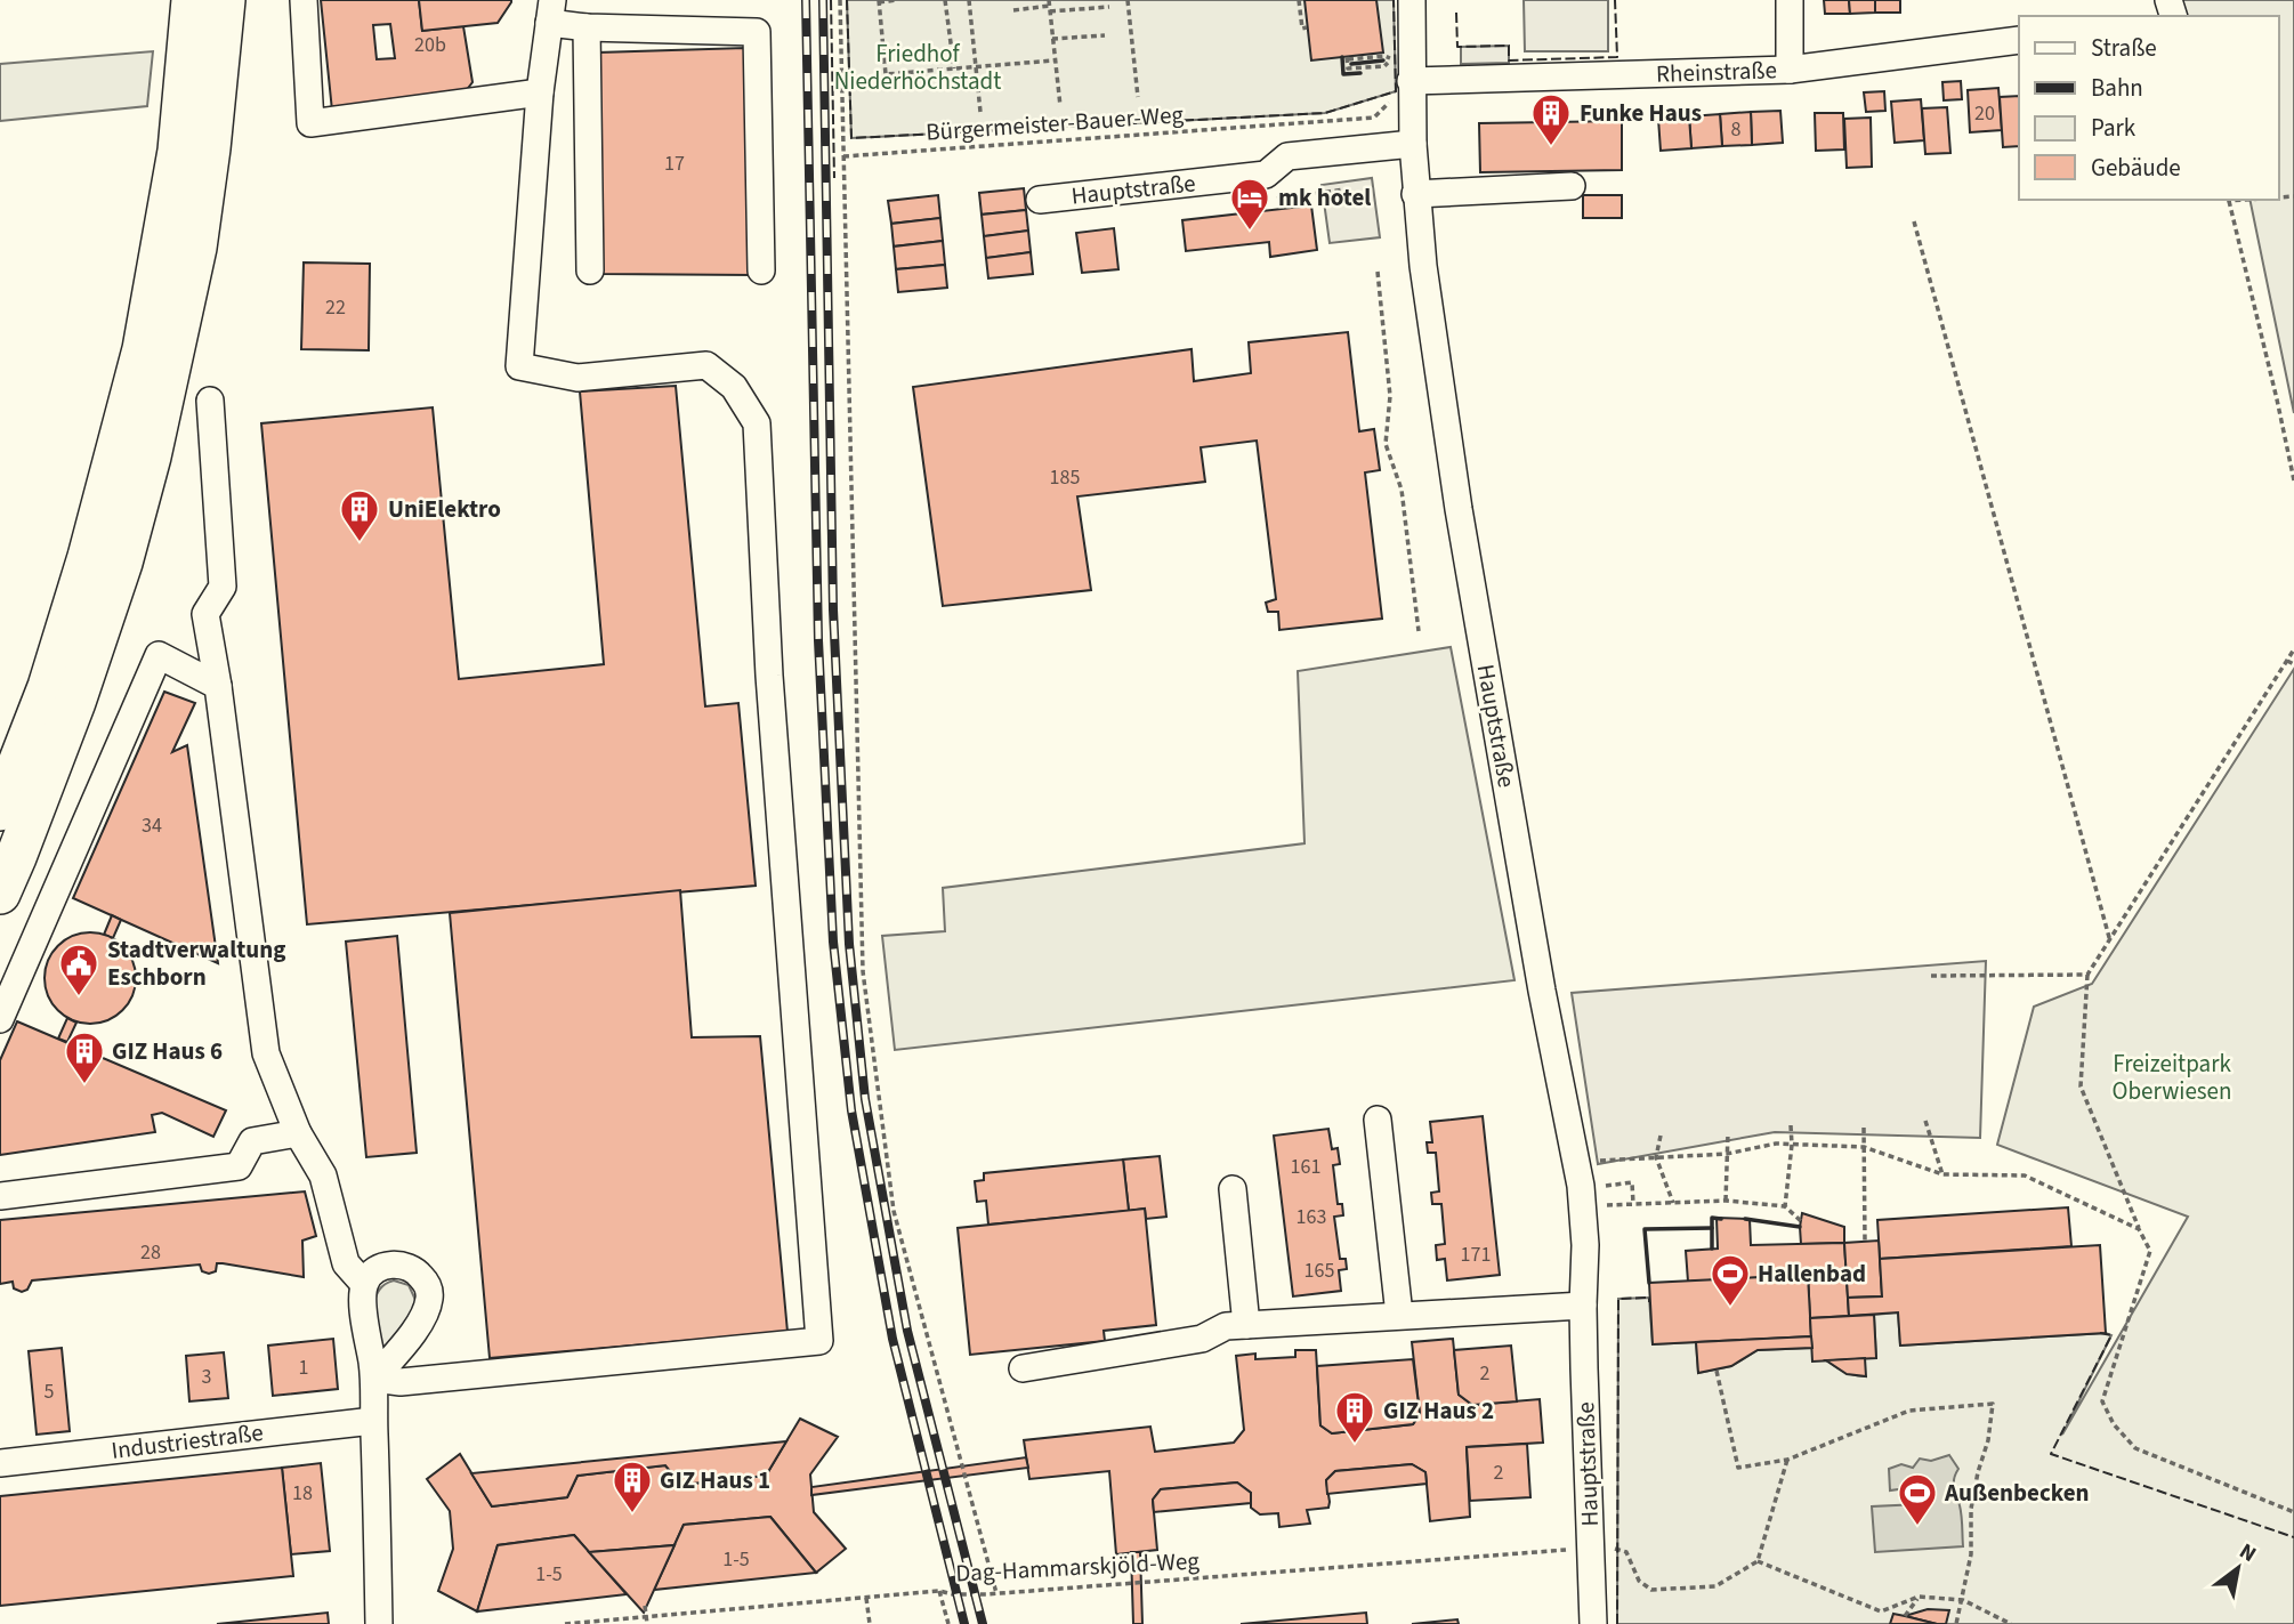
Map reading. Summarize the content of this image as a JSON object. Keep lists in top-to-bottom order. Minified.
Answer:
{"streets":{"street":["Rheinstraße","Hauptstraße","Industriestraße"],"path":["Bürgermeister-Bauer-Weg","Dag-Hammarskjöld-Weg"]},"crossings":[["Rheinstraße","Bürgermeister-Bauer-Weg"],["Rheinstraße","Hauptstraße"],["Bürgermeister-Bauer-Weg","Hauptstraße"],["Hauptstraße","Dag-Hammarskjöld-Weg"]],"parks":["Friedhof Niederhöchstadt","Freizeitpark Oberwiesen"],"places":{"building":["Funke Haus","UniElektro","GIZ Haus 6","GIZ Haus 2","GIZ Haus 1"],"hotel":["mk hotel"],"public building":["Stadtverwaltung Eschborn"],"sports":["Hallenbad","Außenbecken"]},"house_numbers":["20b","20","8","17","22","185","34","161","163","28","171","165","1","2","3","5","2","18","1-5","1-5"],"legend":["Straße","Bahn","Park","Gebäude"],"north":"top right"}
